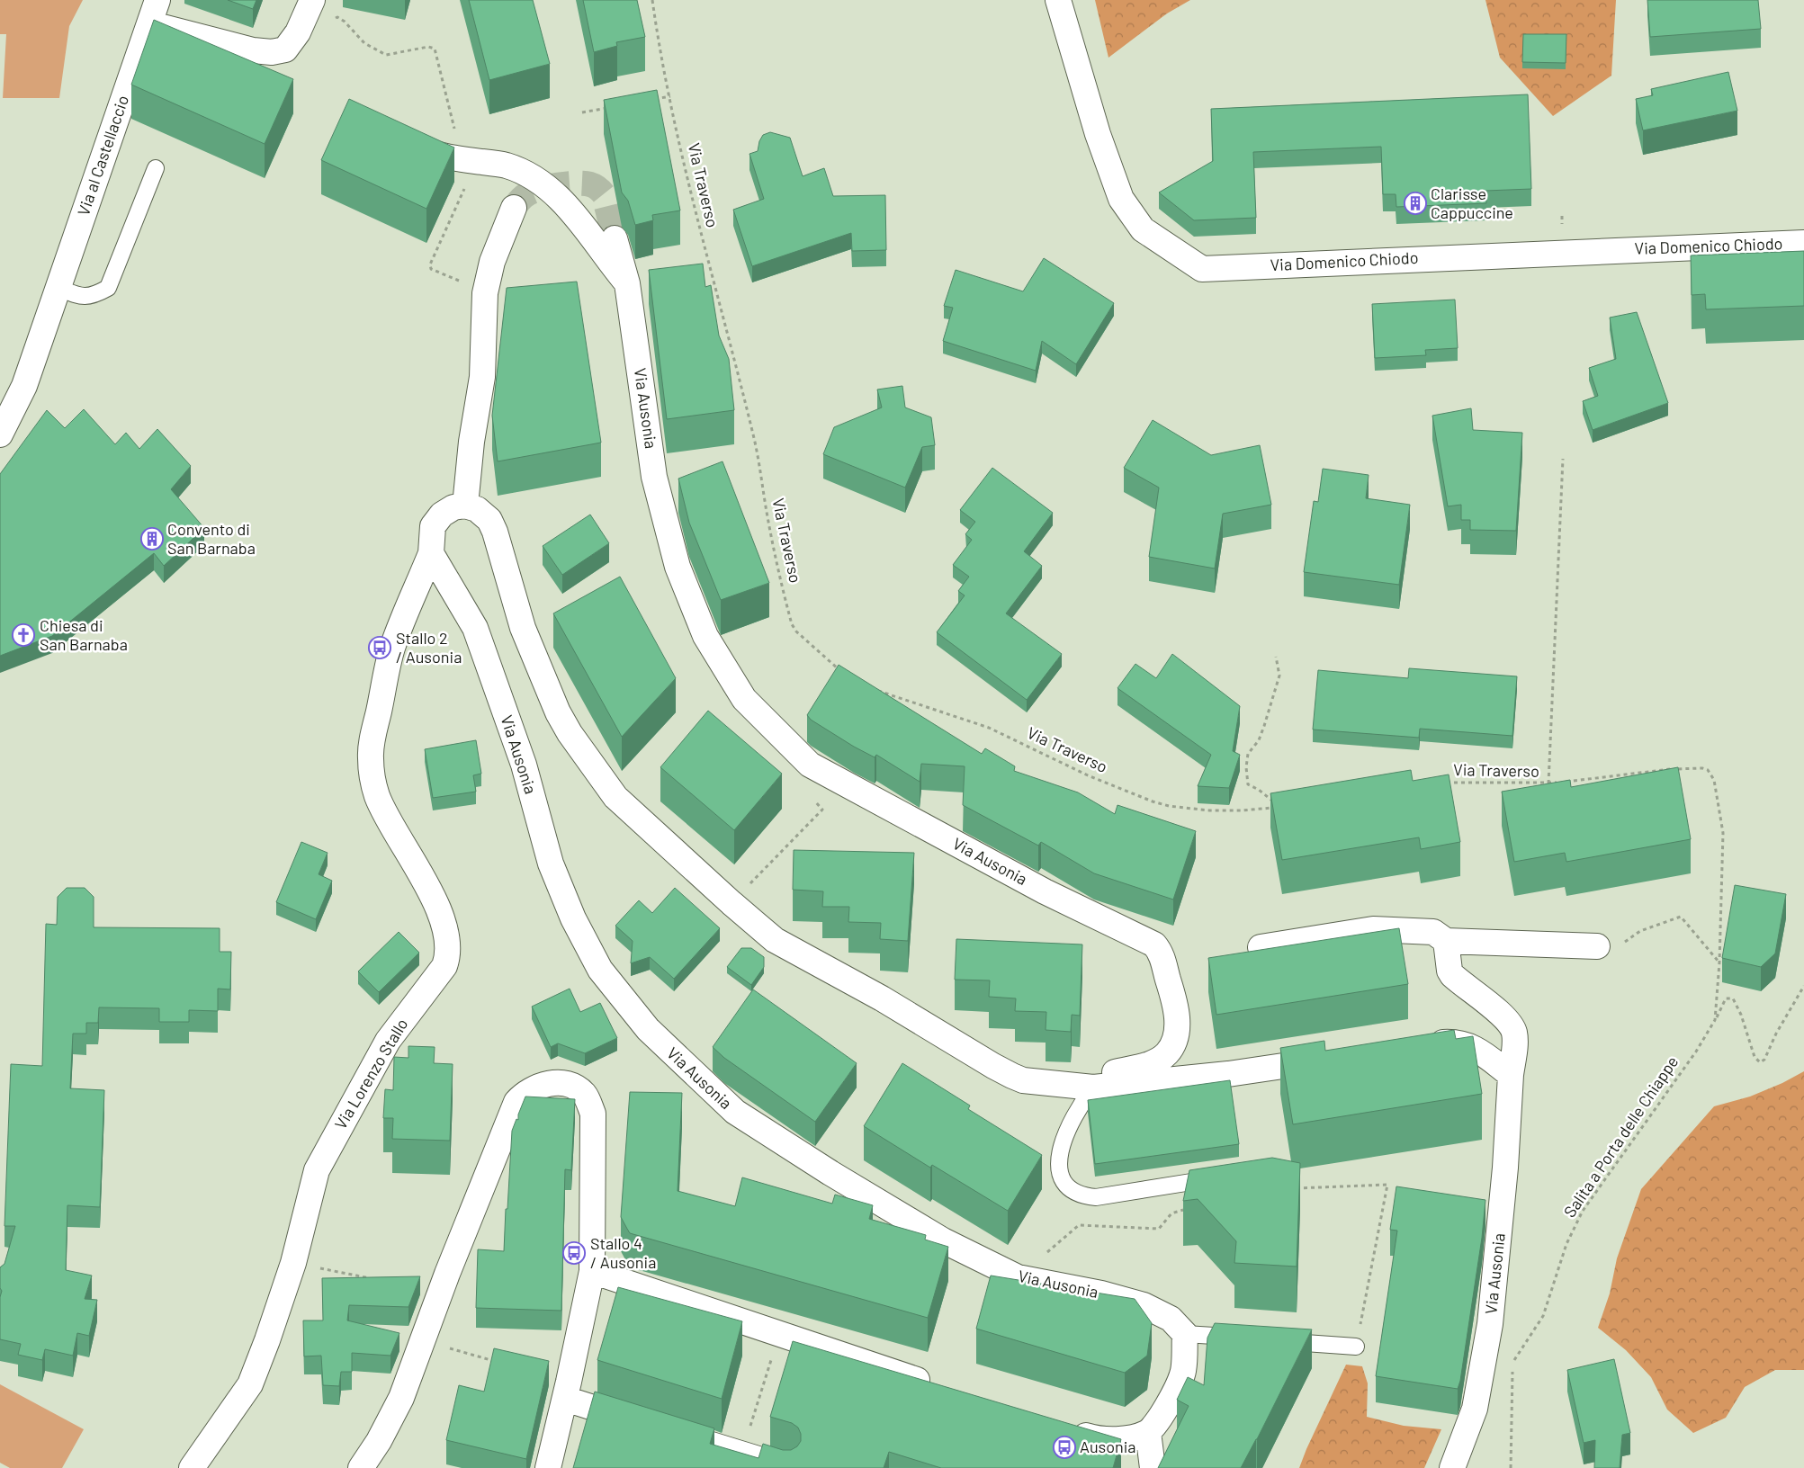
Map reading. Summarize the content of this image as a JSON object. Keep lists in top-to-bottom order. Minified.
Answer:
{"streets":{"street":["Via al Castellaccio","Via Domenico Chiodo","Via Ausonia","Via Lorenzo Stallo"],"path":["Via Traverso","Salita a Porta delle Chiappe"]},"crossings":[["Via Ausonia","Via Lorenzo Stallo"]],"places":{"building":["Clarisse Cappuccine","Convento di San Barnaba"],"church":["Chiesa di San Barnaba"],"bus stop":["Stallo 2 / Ausonia","Stallo 4 / Ausonia","Ausonia"]}}
